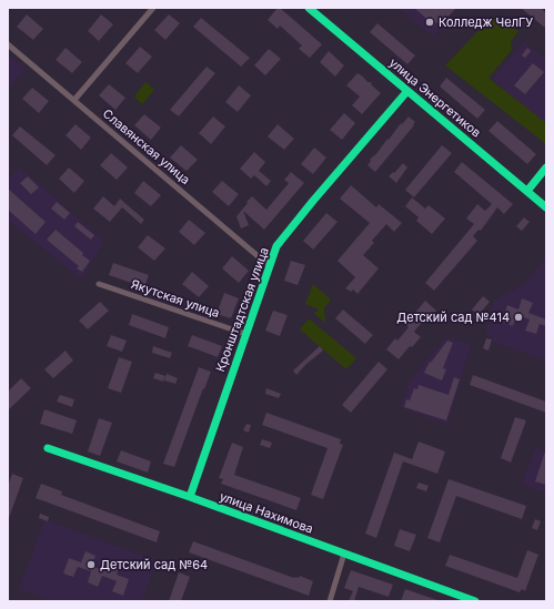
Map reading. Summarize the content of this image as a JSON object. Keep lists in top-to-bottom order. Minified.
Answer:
{"streets":{"street":["улица Энергетиков","Славянская улица","Якутская улица","Кронштадтская улица","улица Нахимова"]},"crossings":[["улица Энергетиков","Кронштадтская улица"],["Славянская улица","Кронштадтская улица"],["Якутская улица","Кронштадтская улица"],["Кронштадтская улица","улица Нахимова"]],"places":["Колледж ЧелГУ","Детский сад №414","Детский сад №64"]}
